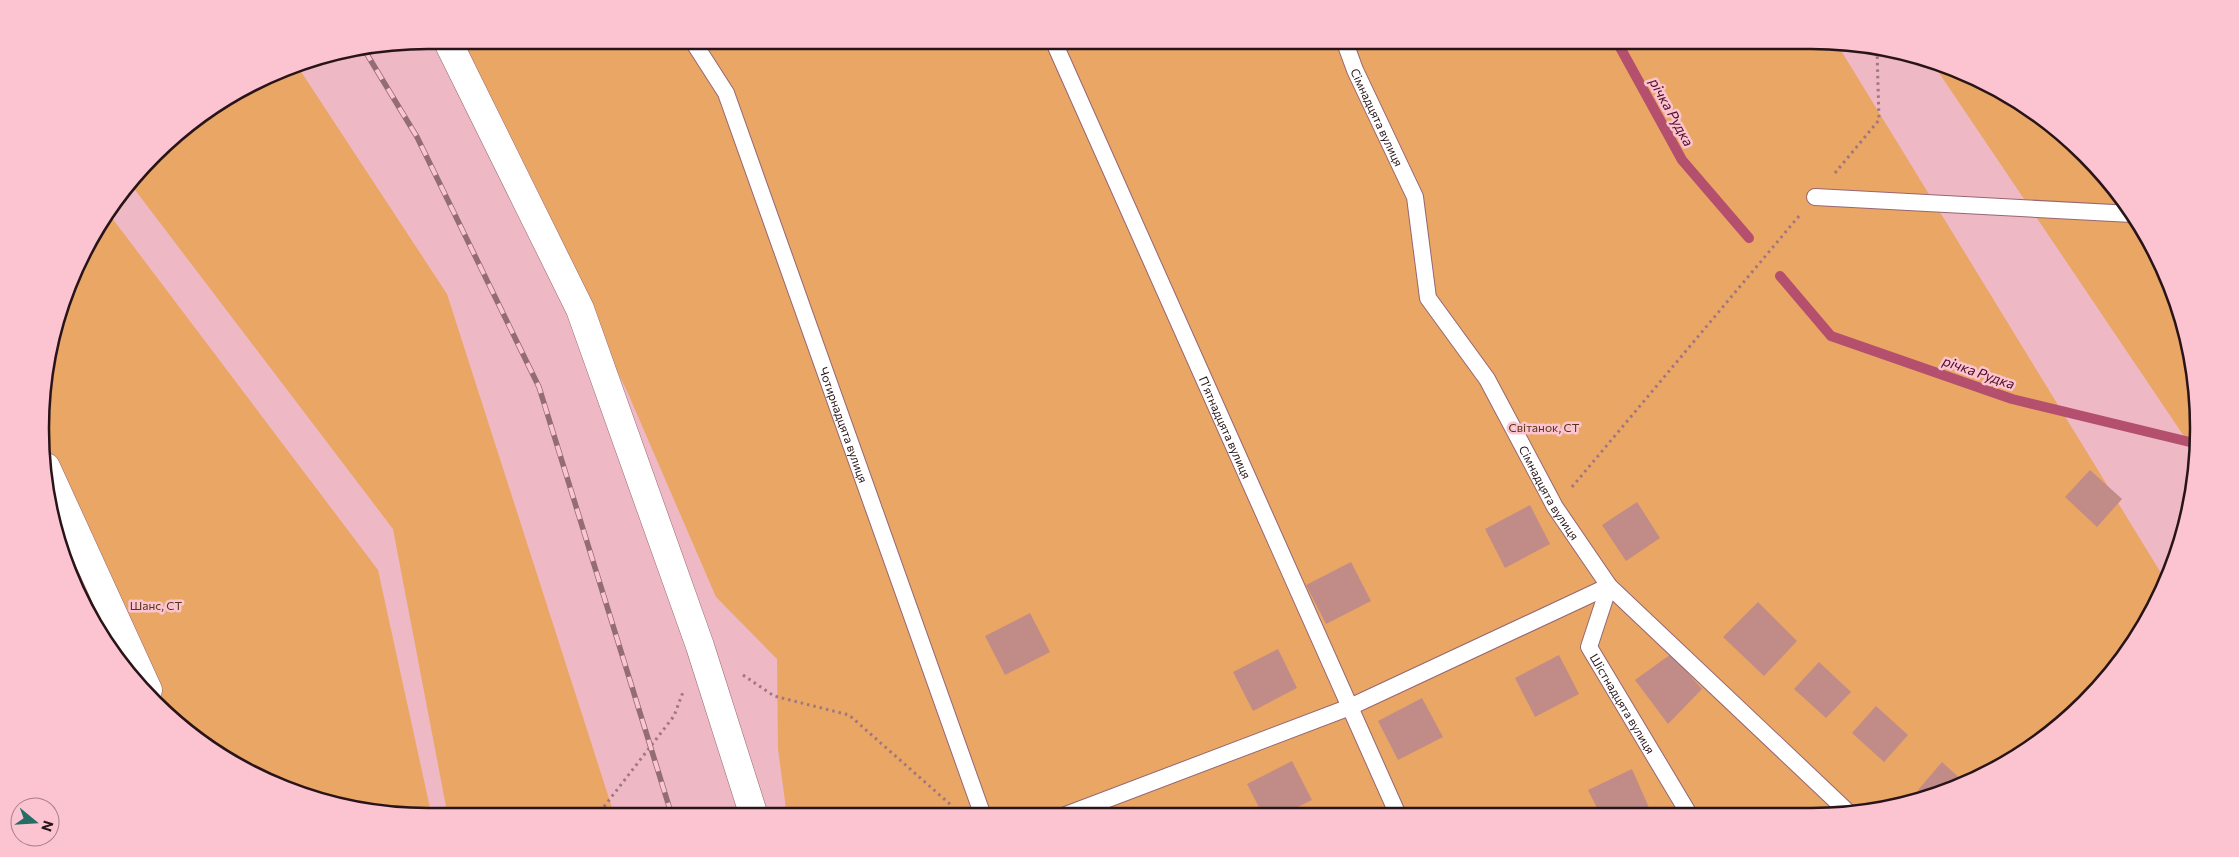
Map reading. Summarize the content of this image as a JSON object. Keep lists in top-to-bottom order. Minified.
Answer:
{"streets":{"lane":["Сімнадцята вулиця","Чотирнадцята вулиця","П’ятнадцята вулиця","Шістнадцята вулиця"]},"crossings":[["Сімнадцята вулиця","Шістнадцята вулиця"]],"water":["річка Рудка"],"parks":["Світанок, СТ","Шанс, СТ"],"north":"right"}
